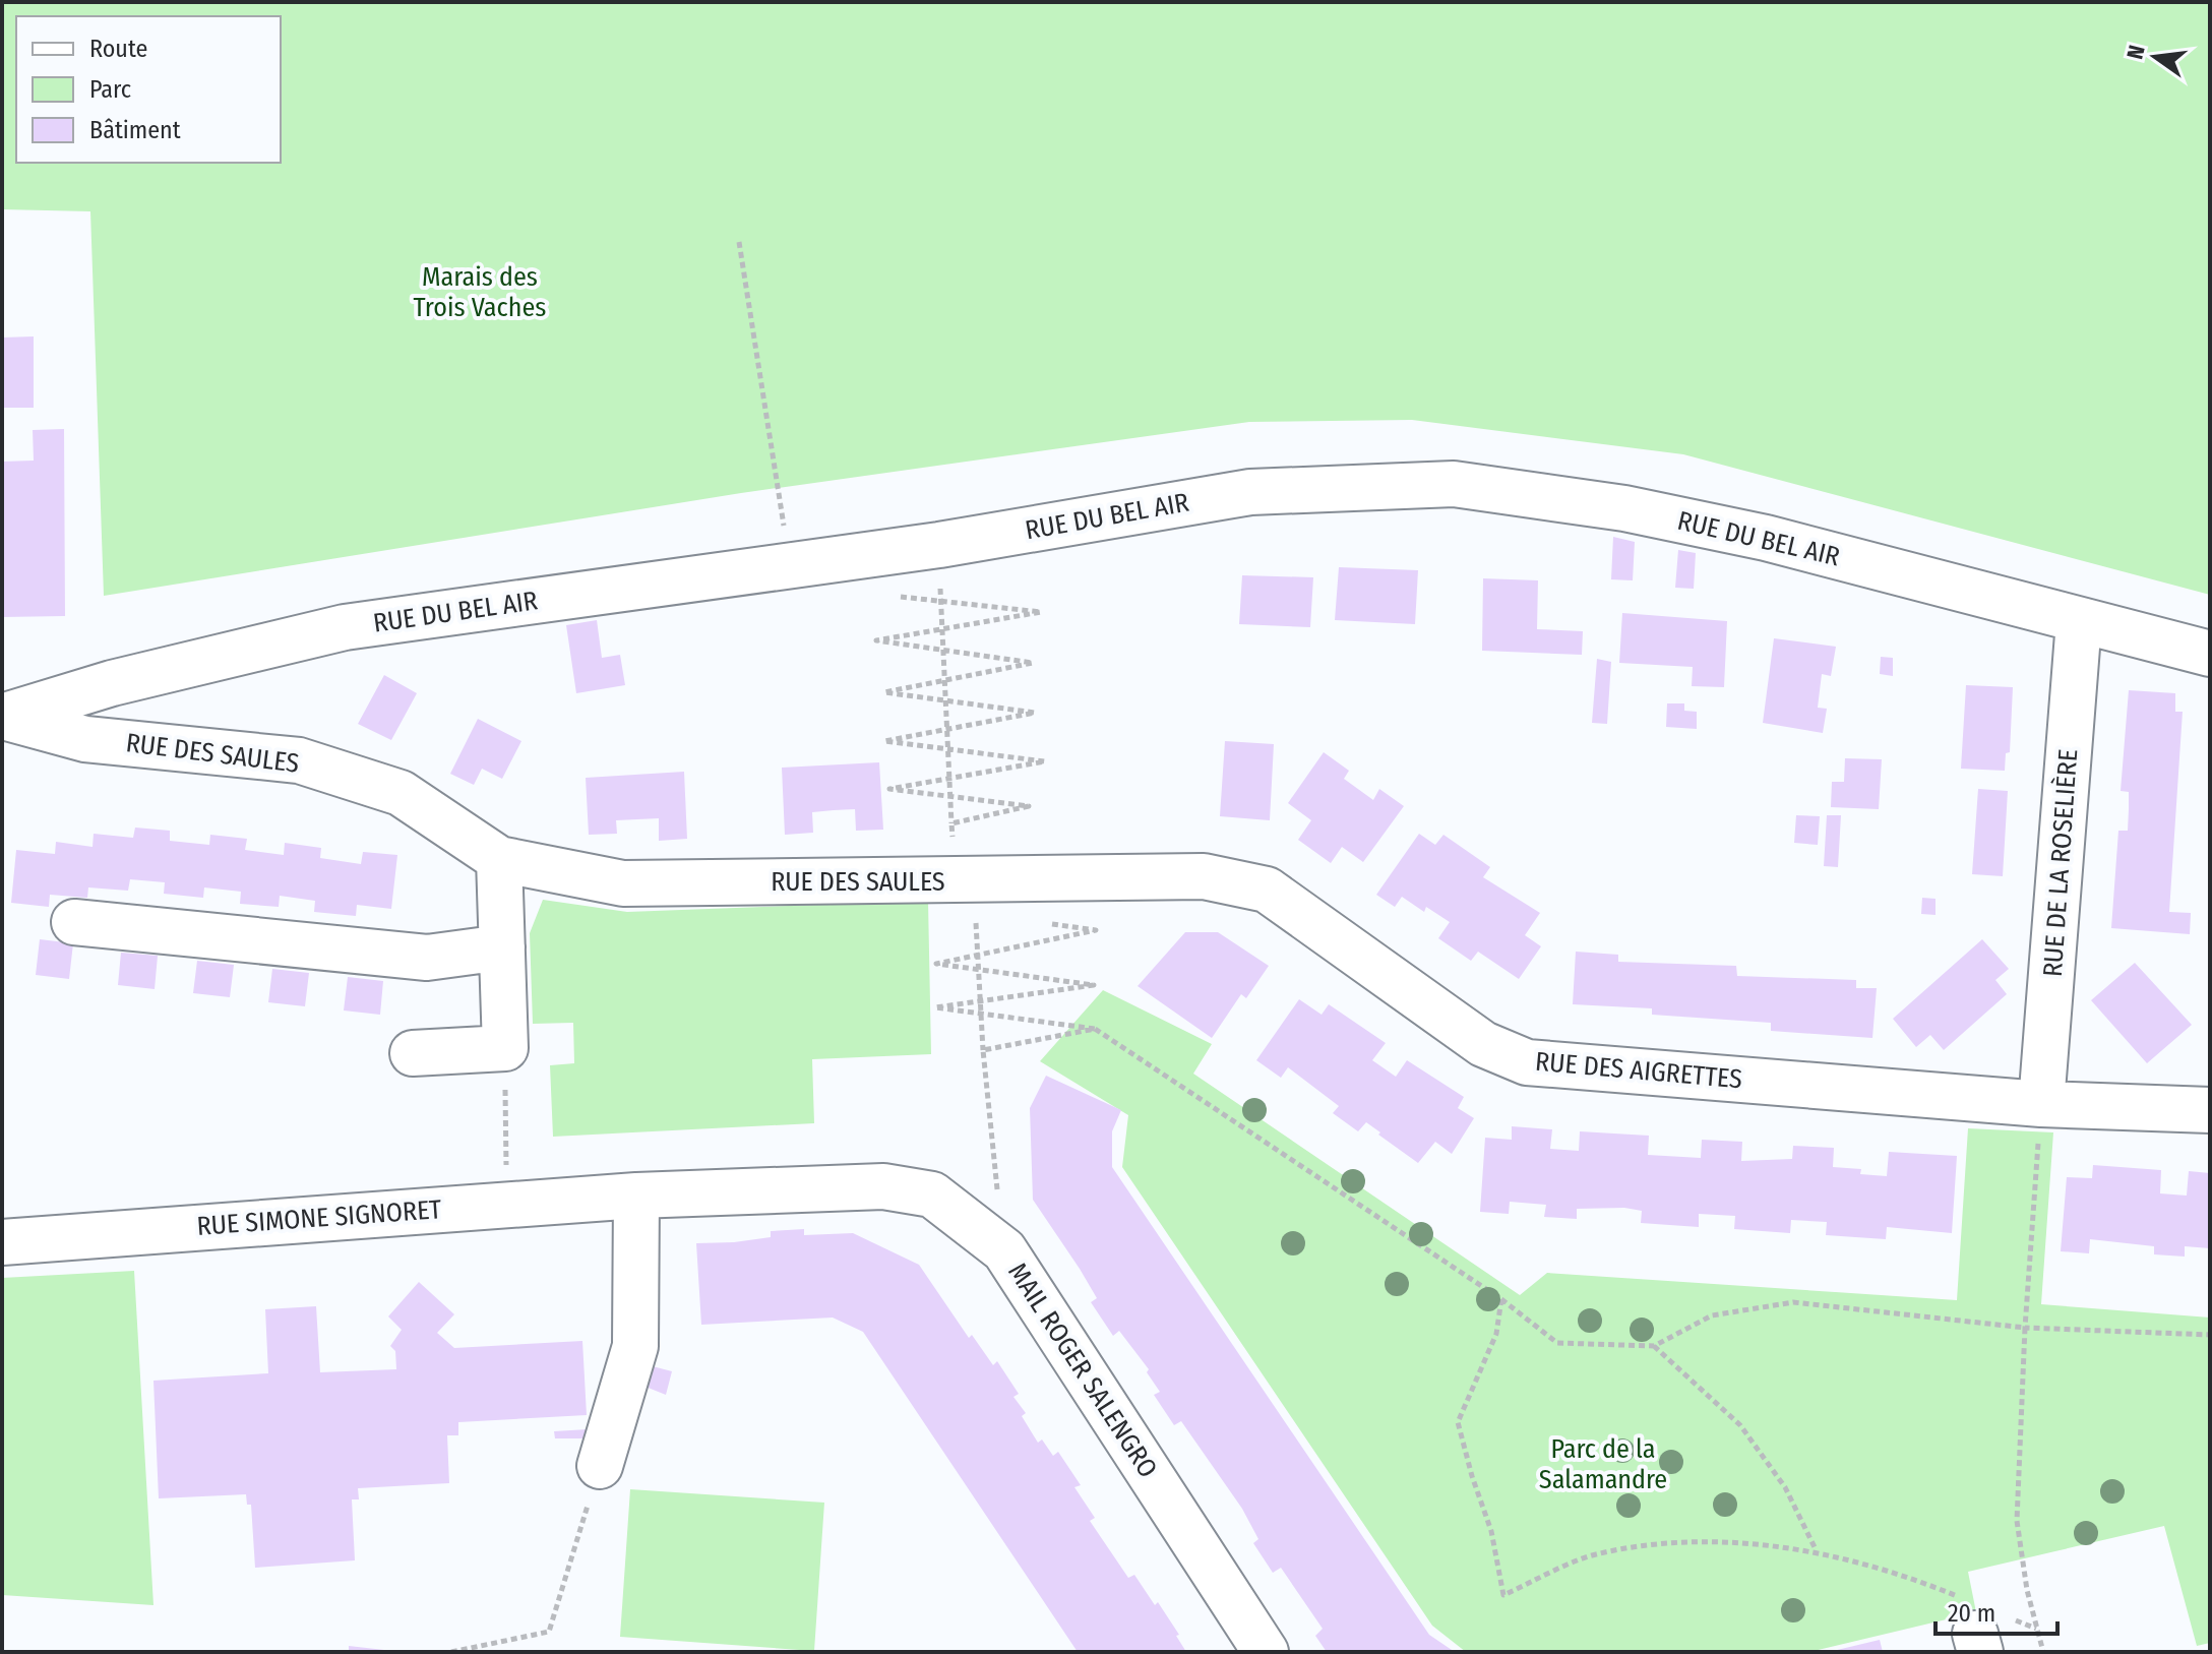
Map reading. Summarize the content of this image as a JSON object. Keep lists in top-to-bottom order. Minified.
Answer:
{"streets":{"street":["RUE DU BEL AIR","RUE DES SAULES","RUE DE LA ROSELIÈRE","RUE DES AIGRETTES","RUE SIMONE SIGNORET","MAIL ROGER SALENGRO"]},"crossings":[["RUE DU BEL AIR","RUE DES SAULES"],["RUE DU BEL AIR","RUE DE LA ROSELIÈRE"],["RUE DES SAULES","RUE DES AIGRETTES"],["RUE DE LA ROSELIÈRE","RUE DES AIGRETTES"],["RUE SIMONE SIGNORET","MAIL ROGER SALENGRO"]],"parks":["Marais des Trois Vaches","Parc de la Salamandre"],"legend":["Route","Parc","Bâtiment"],"scale_bar":"20 m","north":"left"}
